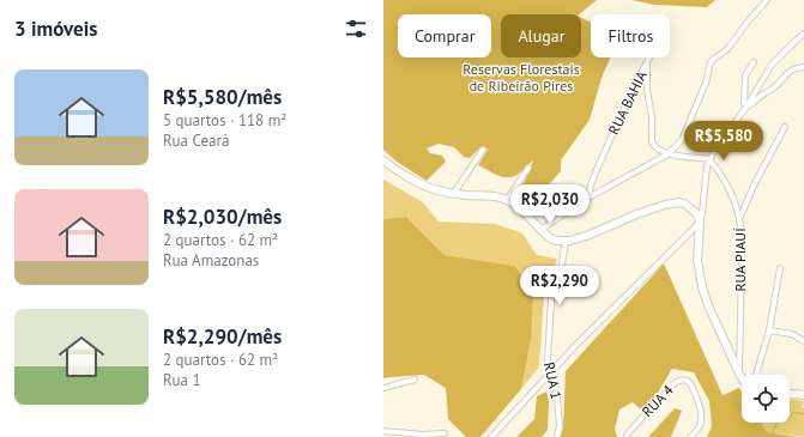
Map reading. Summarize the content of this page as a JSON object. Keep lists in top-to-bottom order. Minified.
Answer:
{"streets":{"street":["RUA BAHIA","RUA PIAUÍ","RUA 1","RUA 4"]},"parks":["Reservas Florestais de Ribeirão Pires"],"page":{"heading":"3 imóveis","chip":["Comprar","Alugar","Filtros"],"list":[{"name":"R$5,580/mês","note":"5 quartos · 118 m² · Rua Ceará"},{"name":"R$2,030/mês","note":"2 quartos · 62 m² · Rua Amazonas"},{"name":"R$2,290/mês","note":"2 quartos · 62 m² · Rua 1"}],"price":["R$5,580","R$2,030","R$2,290"]}}
